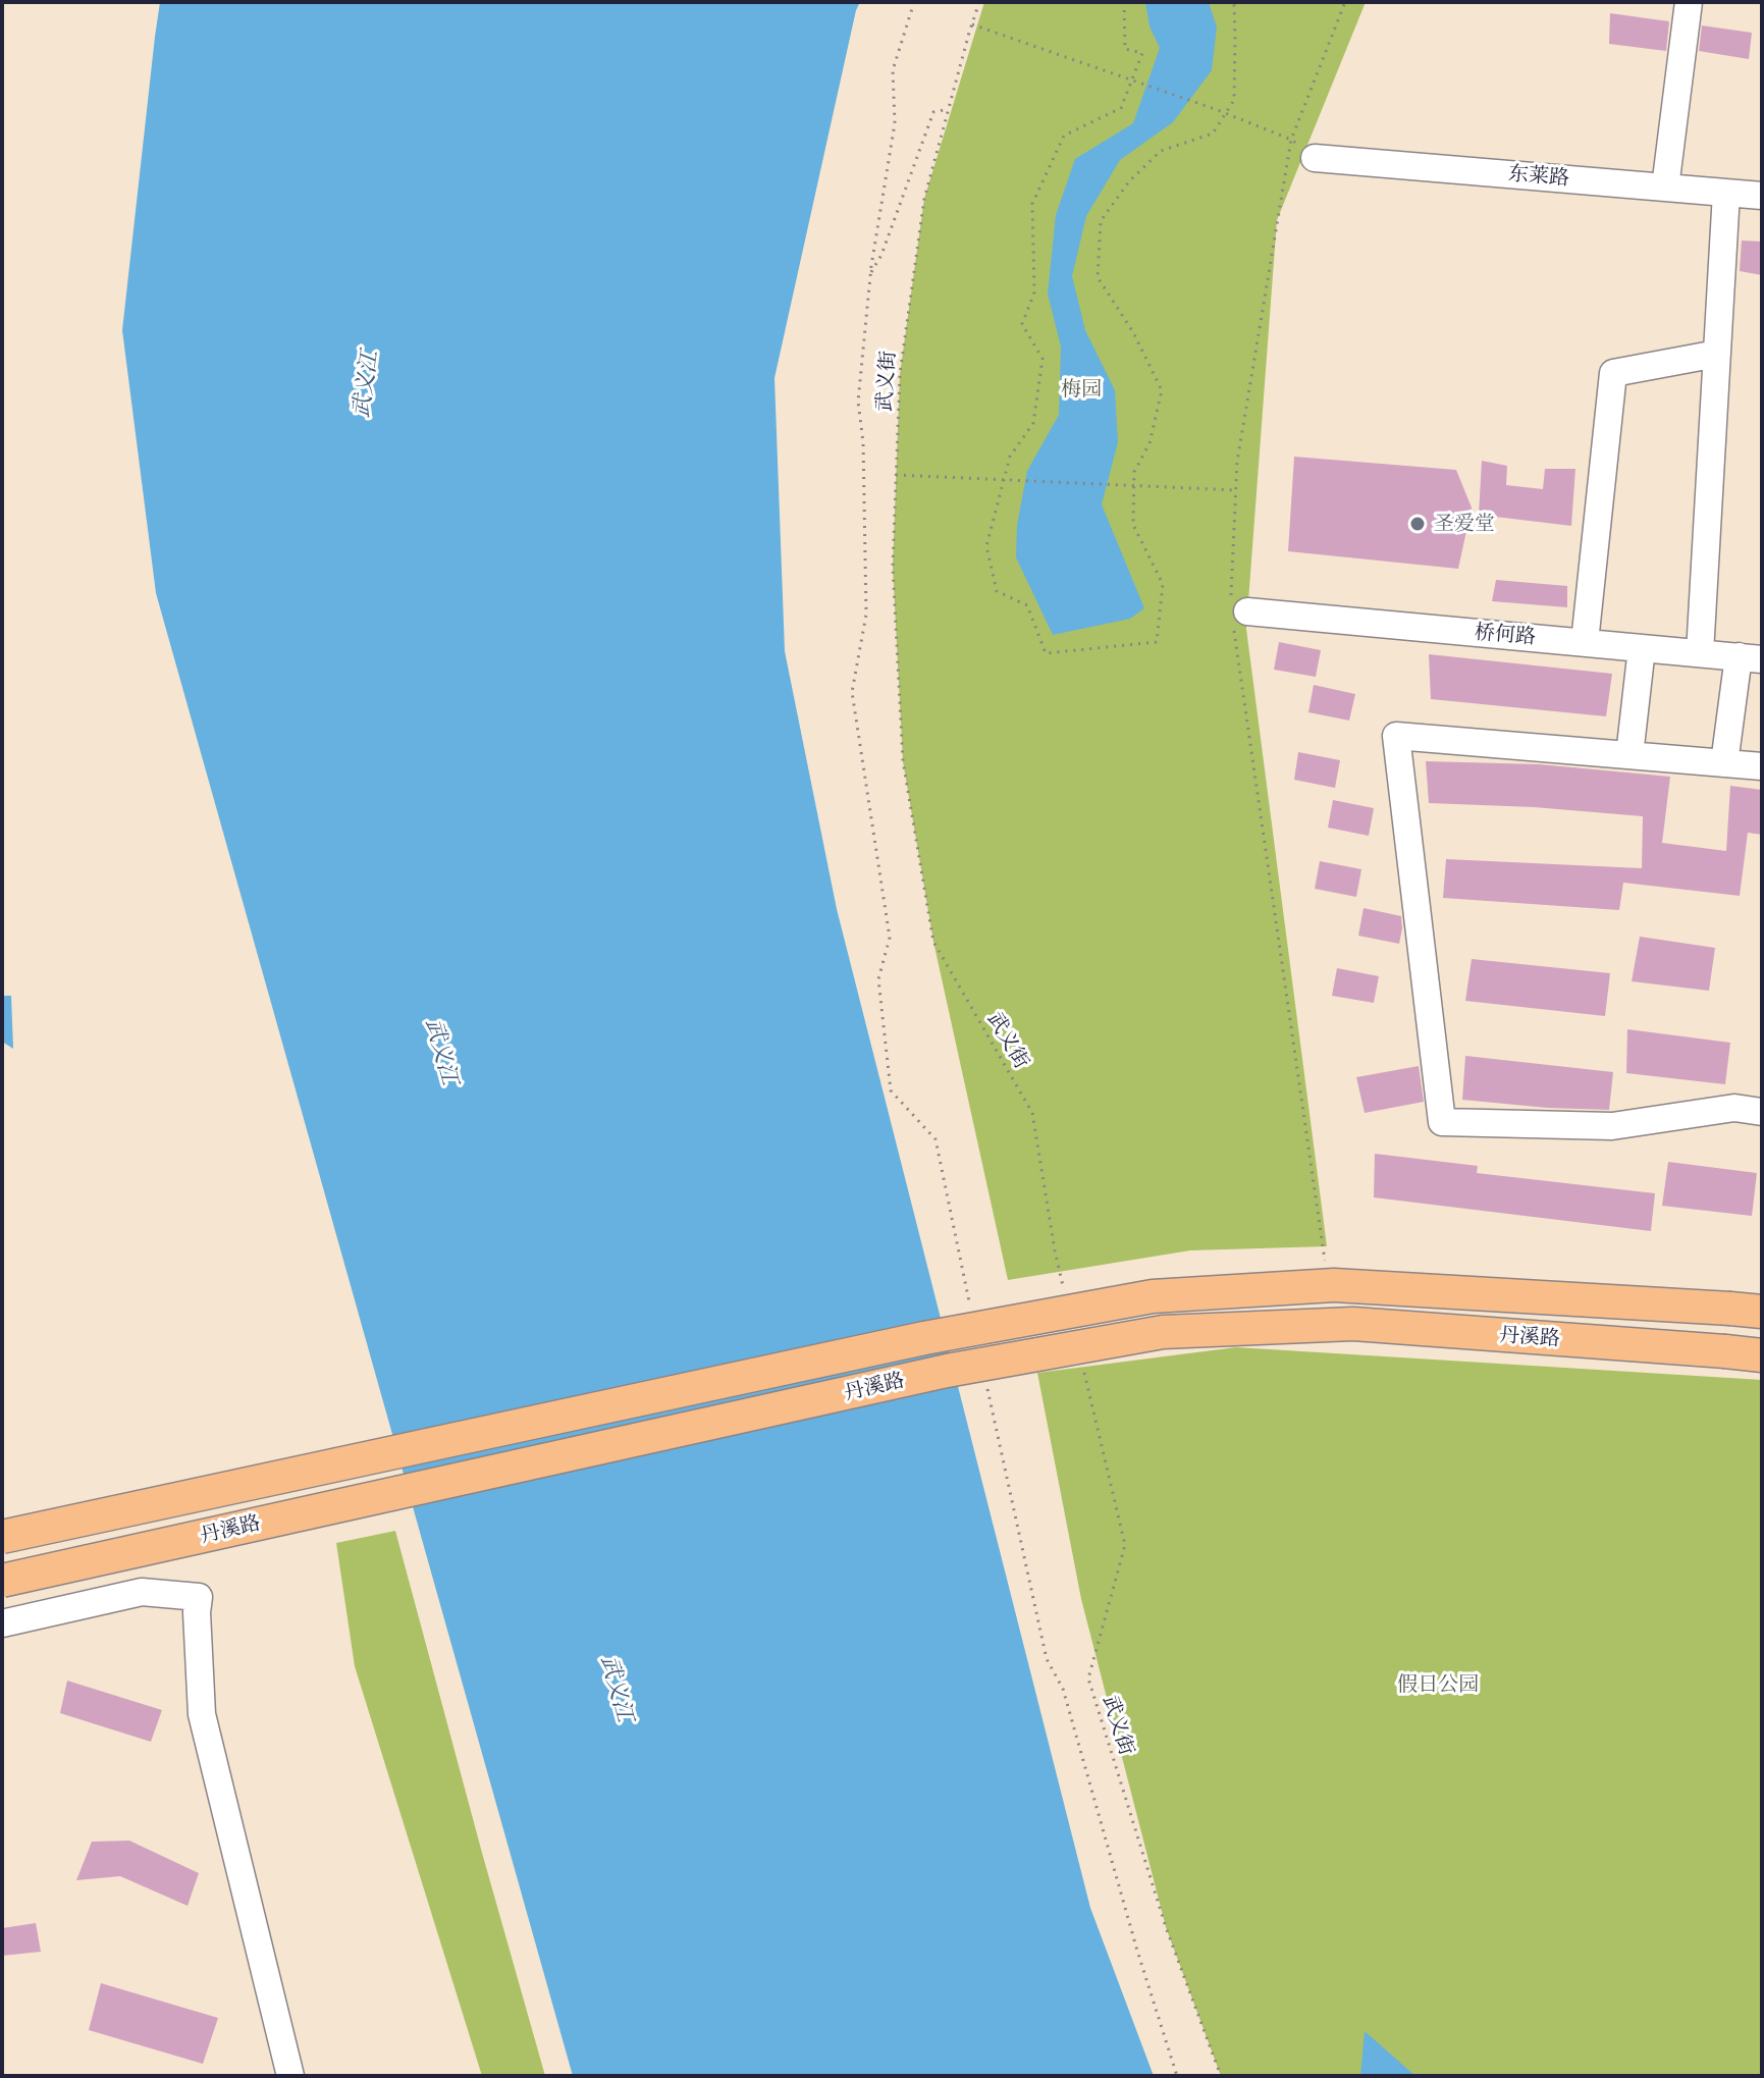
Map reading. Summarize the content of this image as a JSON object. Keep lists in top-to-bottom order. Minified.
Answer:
{"streets":{"main road":["丹溪路"],"street":["东莱路","桥何路"],"path":["武义街"]},"water":["武义江"],"parks":["梅园","假日公园"],"places":["圣爱堂"]}
